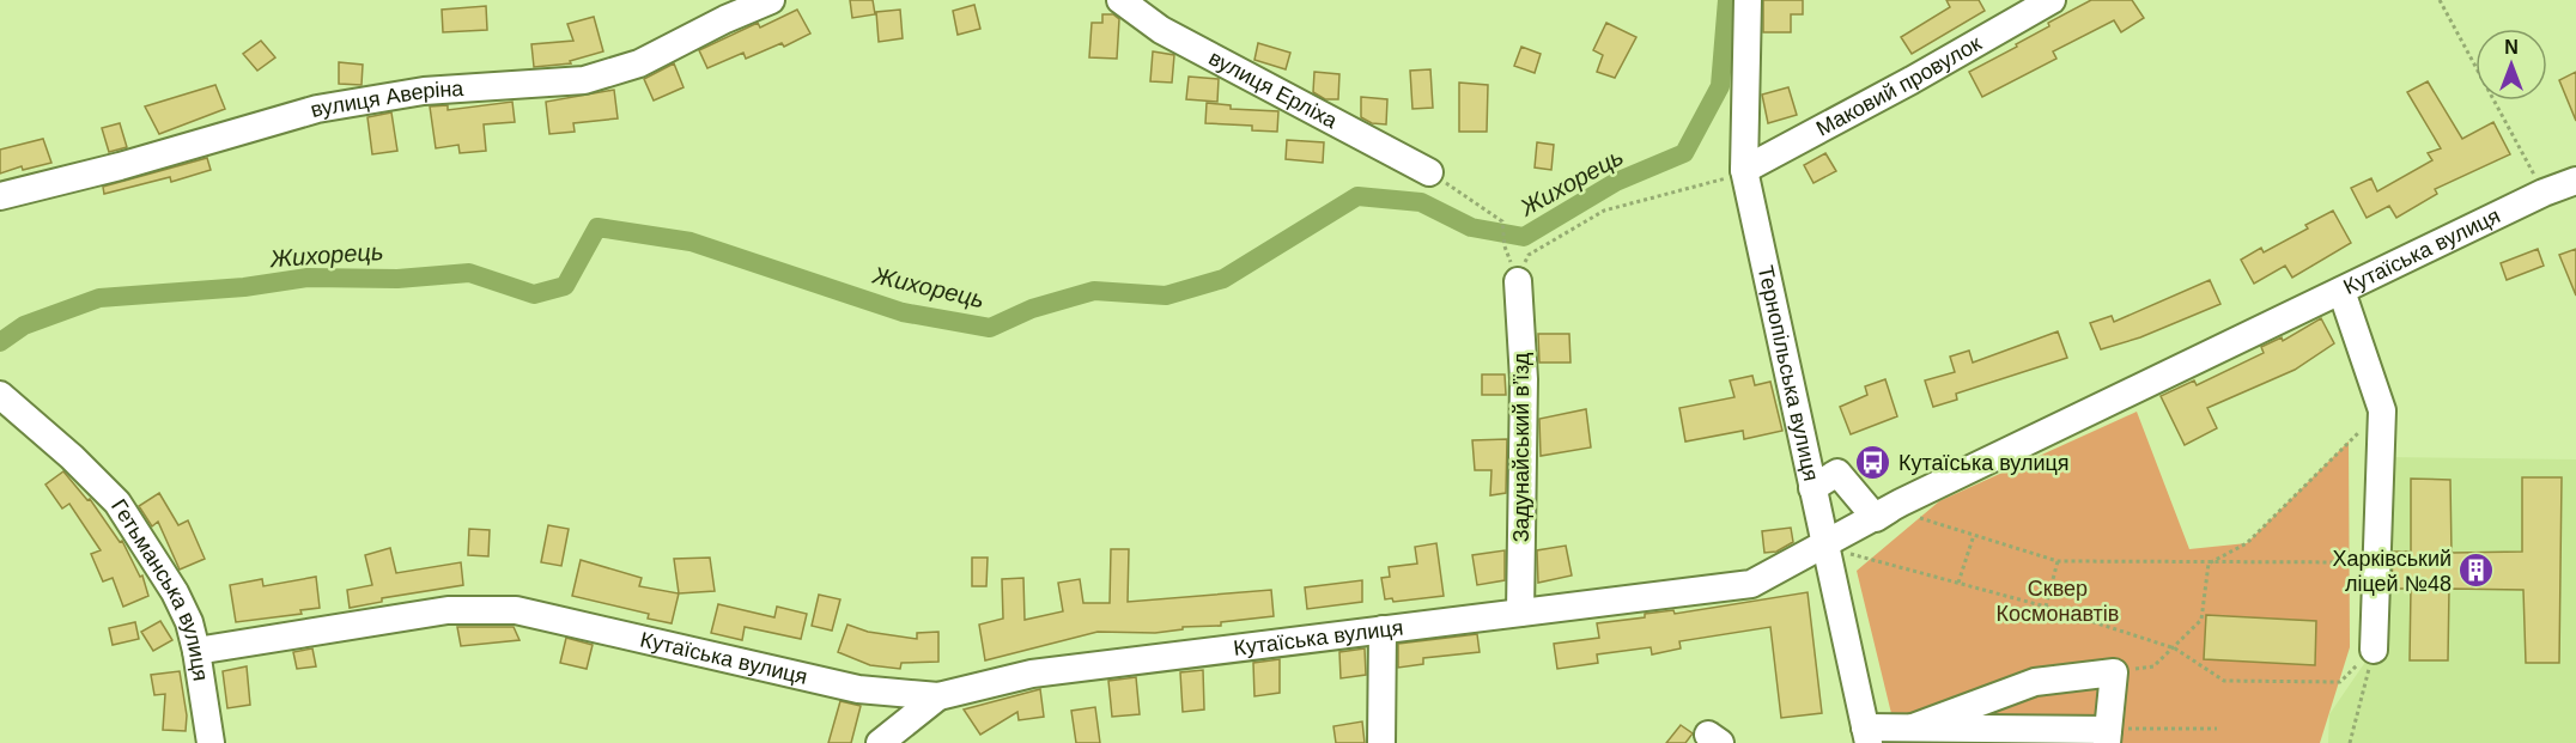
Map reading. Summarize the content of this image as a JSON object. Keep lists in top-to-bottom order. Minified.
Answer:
{"streets":{"street":["Маковий провулок","вулиця Ерліха","вулиця Аверіна","Кутаїська вулиця","Тернопільська вулиця","Задунайський в’їзд","Гетьманська вулиця"]},"crossings":[["Маковий провулок","Тернопільська вулиця"],["Кутаїська вулиця","Тернопільська вулиця"],["Кутаїська вулиця","Задунайський в’їзд"],["Кутаїська вулиця","Гетьманська вулиця"]],"water":["Жихорець"],"parks":["Сквер Космонавтів"],"places":{"bus stop":["Кутаїська вулиця"],"building":["Харківський ліцей №48"]},"north":"top"}
